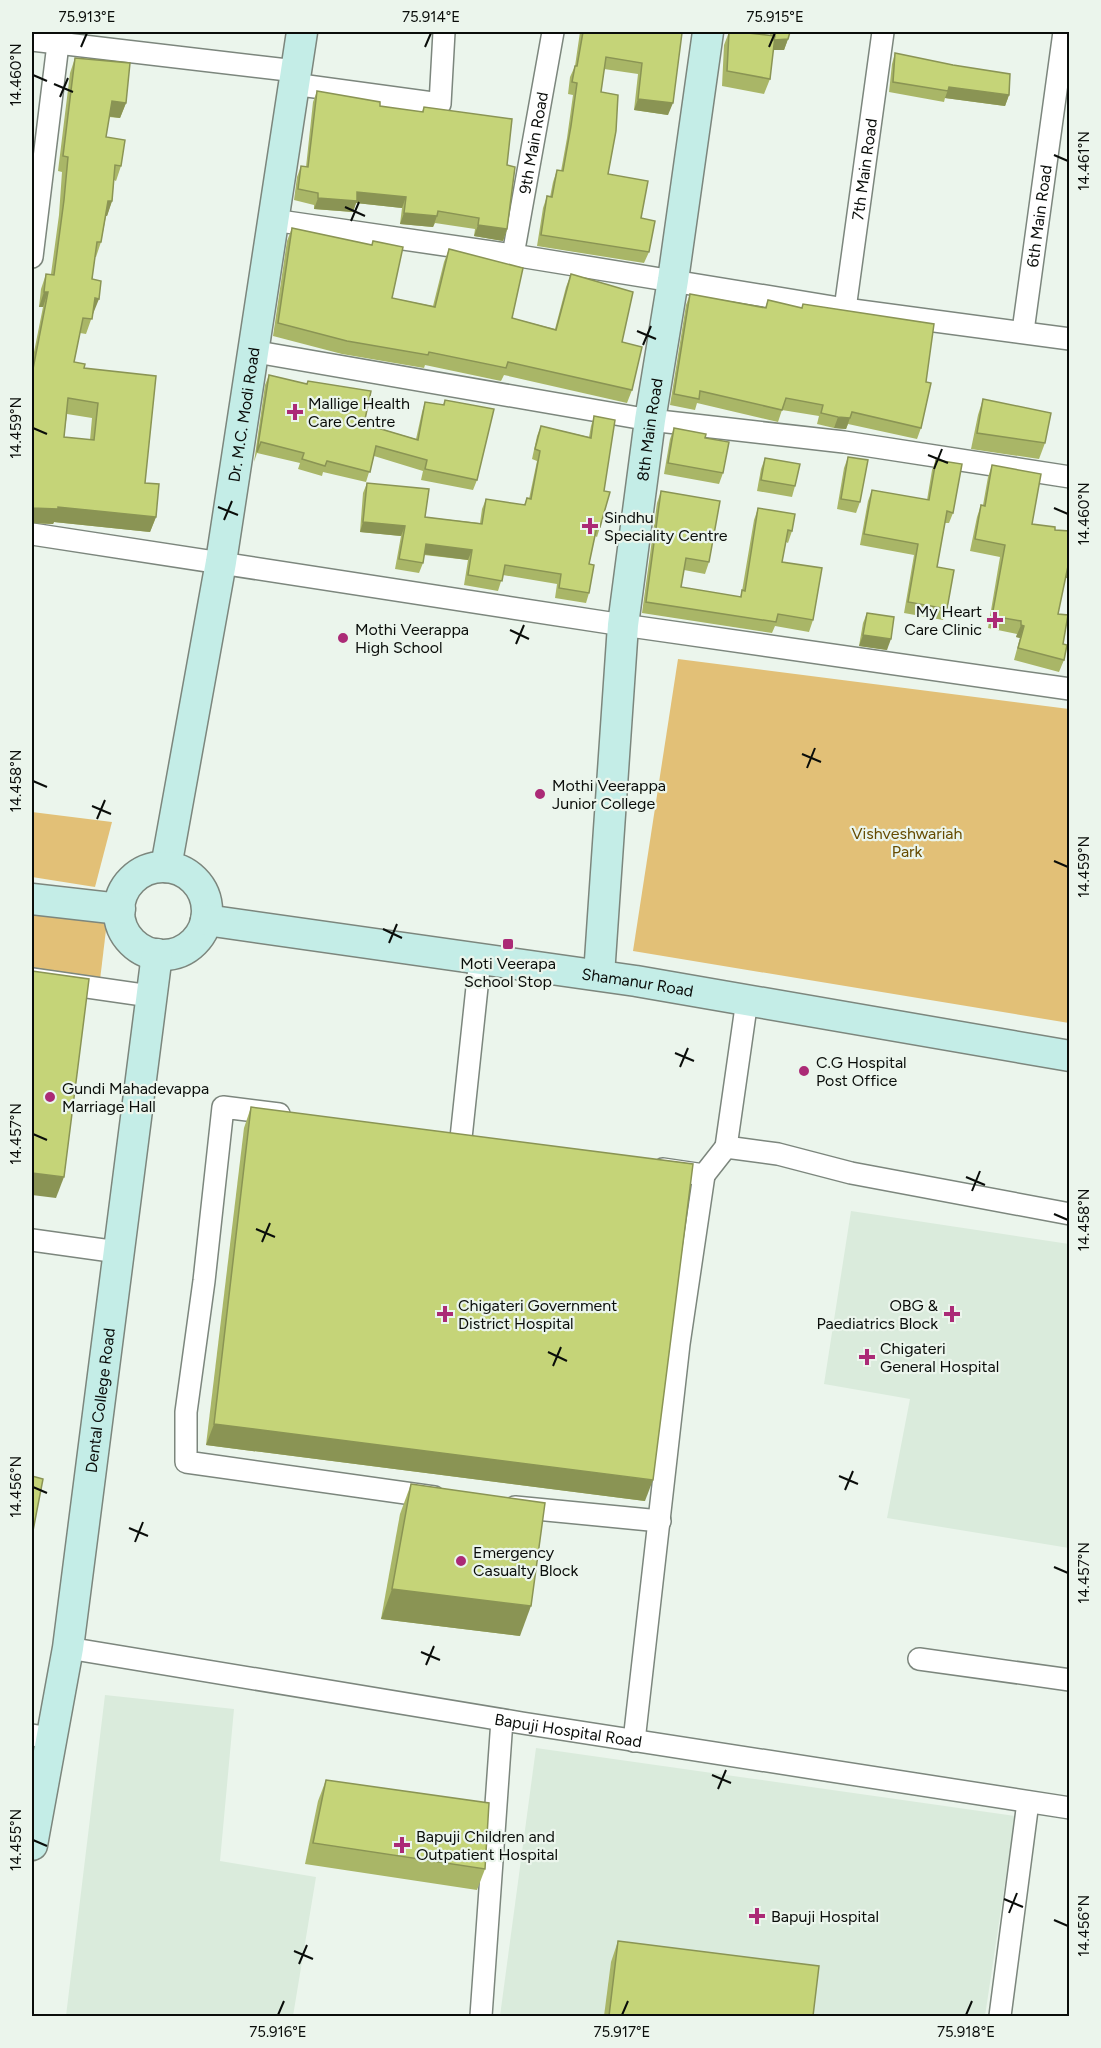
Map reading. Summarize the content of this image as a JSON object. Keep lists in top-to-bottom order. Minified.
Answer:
{"streets":{"street":["9th Main Road","7th Main Road","6th Main Road","Dr. M.C. Modi Road","8th Main Road","Shamanur Road","Dental College Road","Bapuji Hospital Road"]},"crossings":[["Dr. M.C. Modi Road","Shamanur Road"],["Dr. M.C. Modi Road","Dental College Road"],["8th Main Road","Shamanur Road"],["Shamanur Road","Dental College Road"],["Dental College Road","Bapuji Hospital Road"]],"parks":["Vishveshwariah Park"],"places":{"health":["Mallige Health Care Centre","Sindhu Speciality Centre","My Heart Care Clinic","Chigateri Government District Hospital","OBG & Paediatrics Block","Chigateri General Hospital","Bapuji Children and Outpatient Hospital","Bapuji Hospital"],"other":["Mothi Veerappa High School","Mothi Veerappa Junior College","C.G Hospital Post Office","Gundi Mahadevappa Marriage Hall","Emergency Casualty Block"],"transit":["Moti Veerapa School Stop"]},"coordinates":["75.913°E","75.914°E","75.915°E","14.460°N","14.461°N","14.459°N","14.458°N","14.457°N","14.456°N","14.455°N","75.916°E","75.917°E","75.918°E"]}
